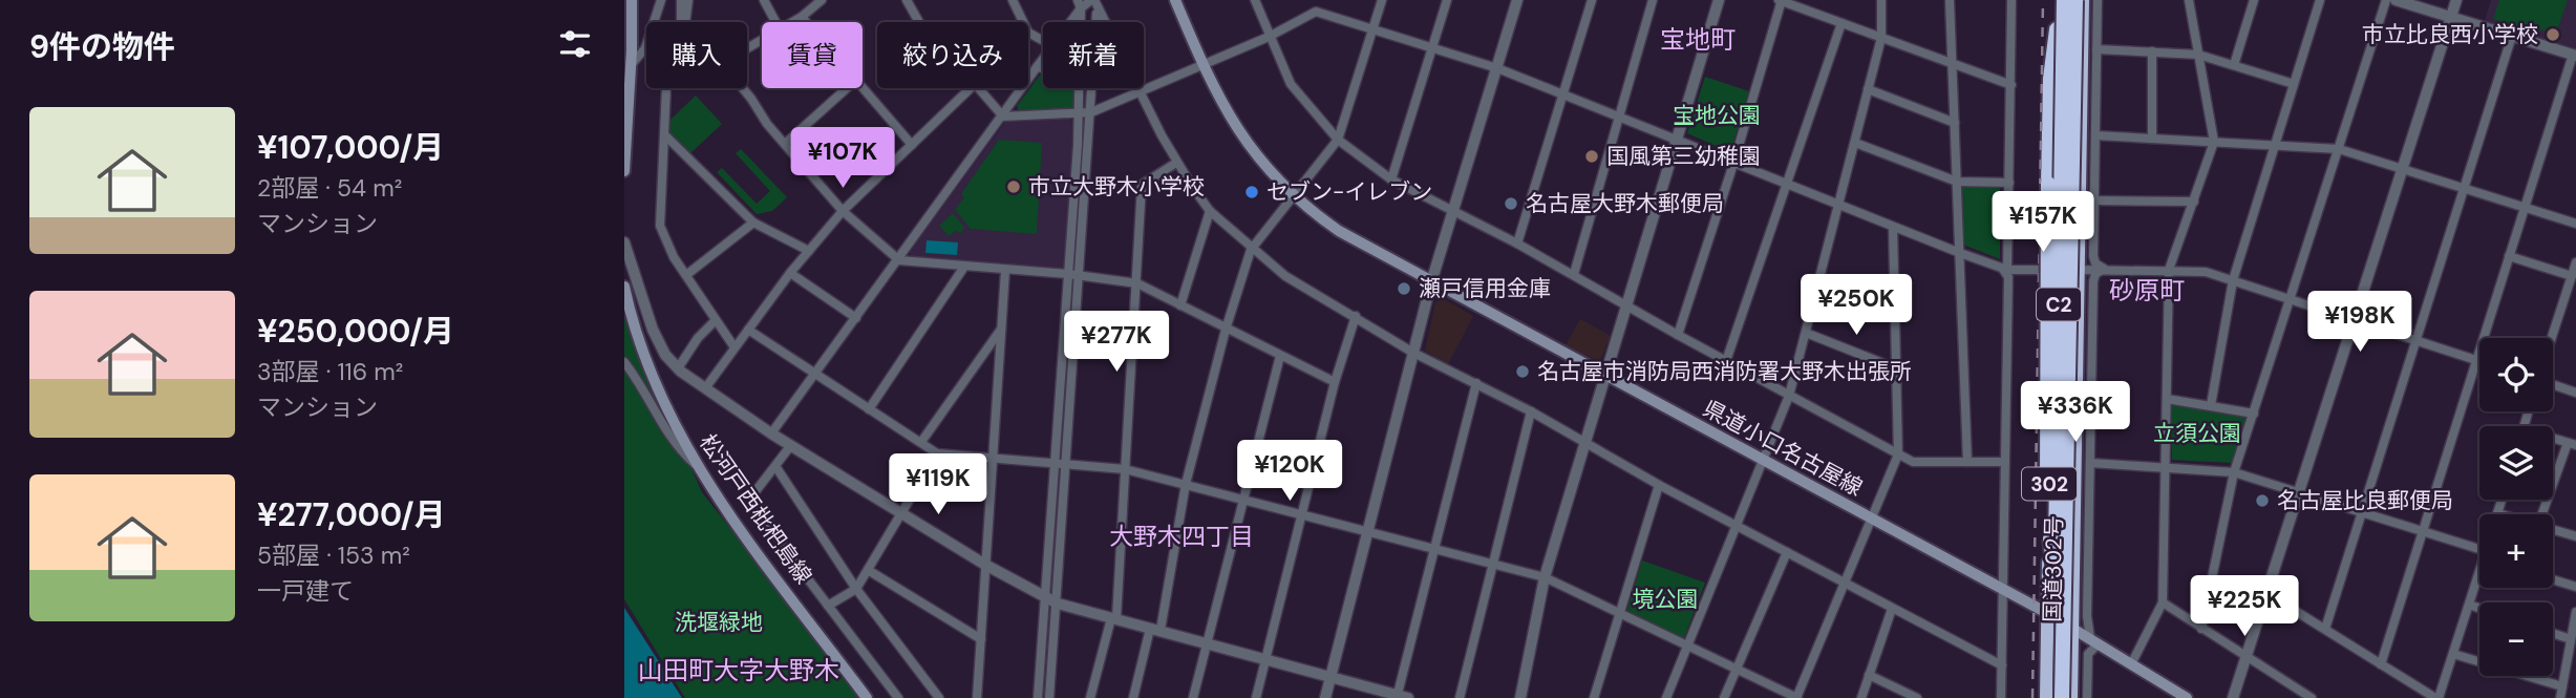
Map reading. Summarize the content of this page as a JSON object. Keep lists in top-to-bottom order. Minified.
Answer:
{"streets":{"highway":["C2","302","国道302号"],"main road":["県道小口名古屋線","松河戸西枇杷島線"]},"crossings":[["C2","国道302号"],["県道小口名古屋線","国道302号"]],"districts":["宝地町","砂原町","大野木四丁目","山田町大字大野木"],"parks":["宝地公園","立須公園","境公園","洗堰緑地"],"places":["市立比良西小学校","国風第三幼稚園","市立大野木小学校","セブン-イレブン","名古屋大野木郵便局","瀬戸信用金庫","名古屋市消防局西消防署大野木出張所","名古屋比良郵便局"],"page":{"heading":"9件の物件","chip":["購入","賃貸","絞り込み","新着"],"list":[{"name":"¥107,000/月","note":"2部屋 · 54 m² · マンション"},{"name":"¥250,000/月","note":"3部屋 · 116 m² · マンション"},{"name":"¥277,000/月","note":"5部屋 · 153 m² · 一戸建て"}],"price":["¥107K","¥157K","¥250K","¥198K","¥277K","¥336K","¥120K","¥119K","¥225K"],"map_buttons":["+","−"]}}
